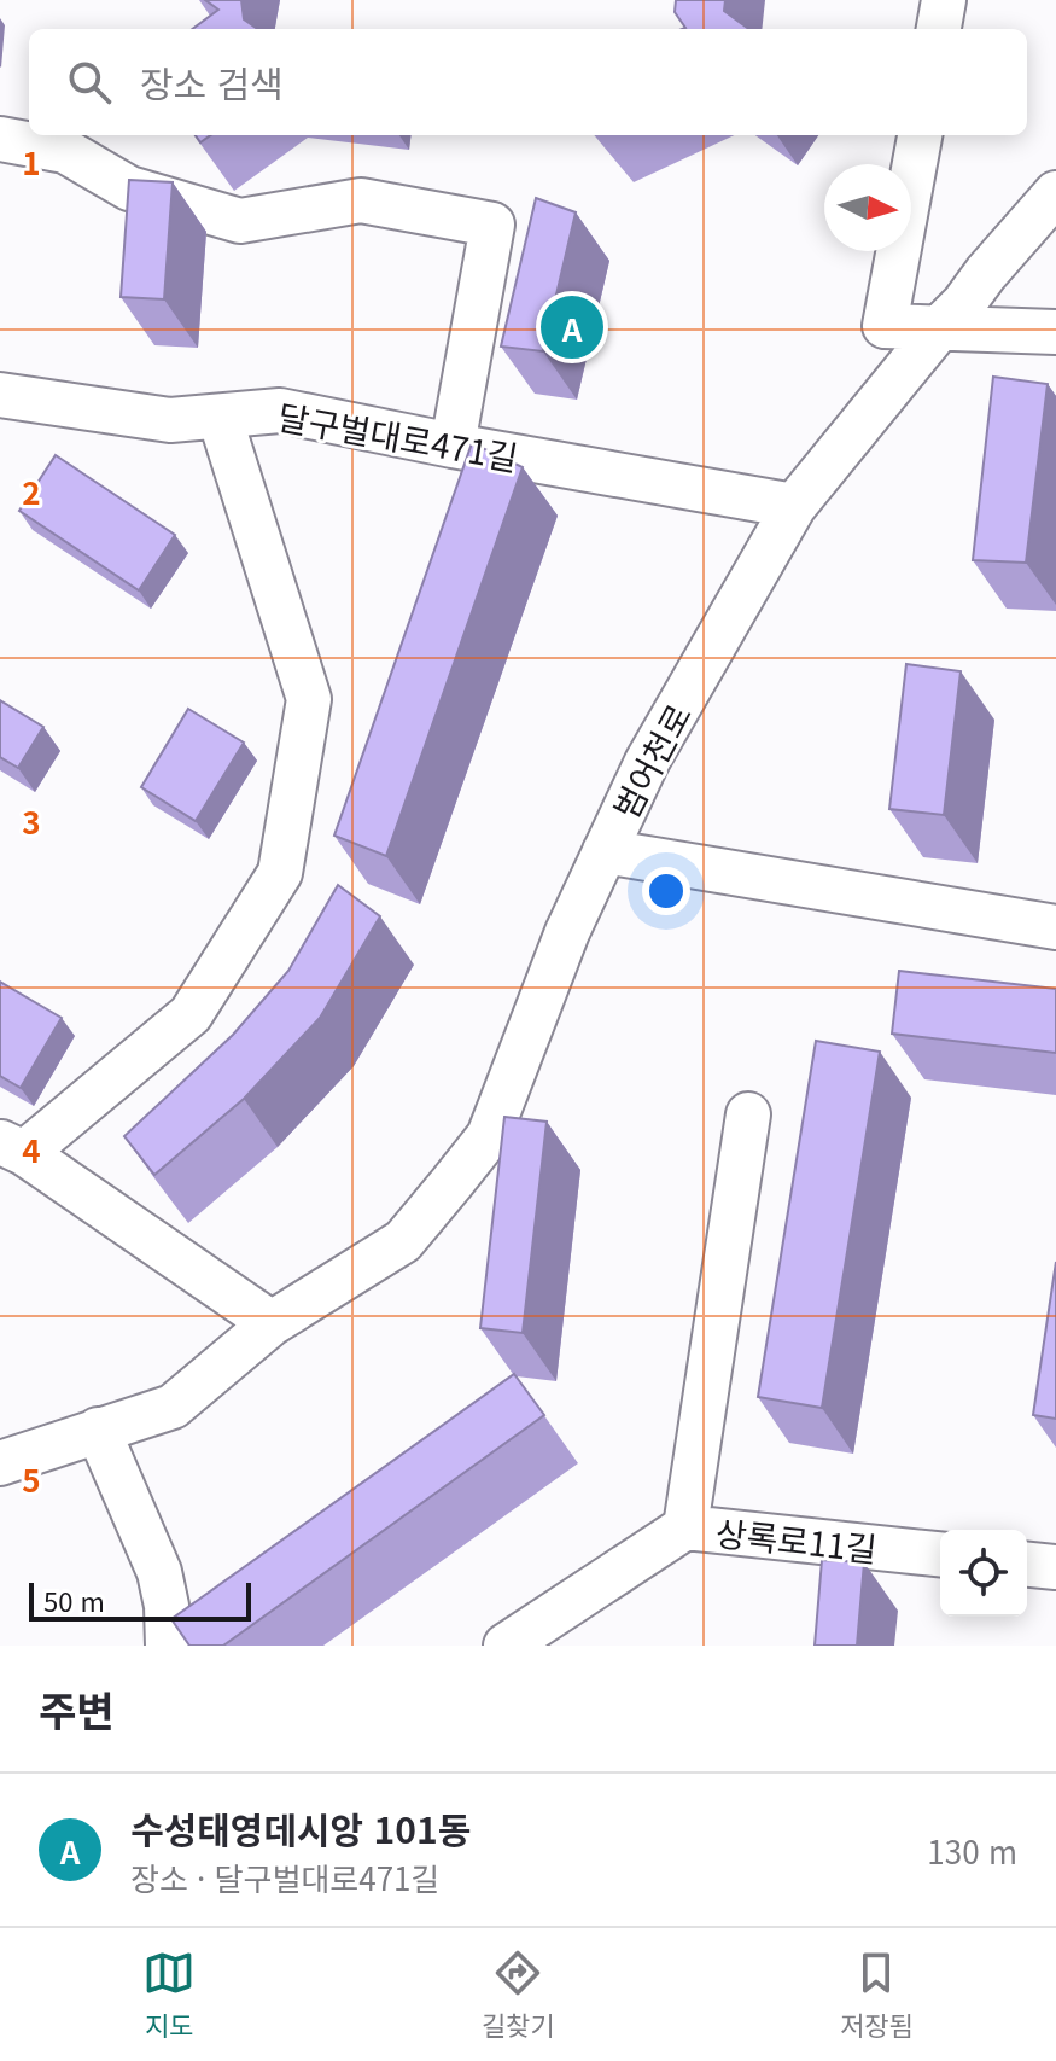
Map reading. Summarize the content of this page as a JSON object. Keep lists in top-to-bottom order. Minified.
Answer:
{"streets":{"street":["달구벌대로471길","범어천로","상록로11길"]},"crossings":[["달구벌대로471길","범어천로"]],"scale_bar":"50 m","north":"right","page":{"search":"장소 검색","pins":"A","scale":"50 m","heading":"주변","list":[{"mark":"A","name":"수성태영데시앙 101동","note":"장소 · 달구벌대로471길","value":"130 m"}],"nav":["지도","길찾기","저장됨"]},"grid":{"rows":["1","2","3","4","5"]}}
